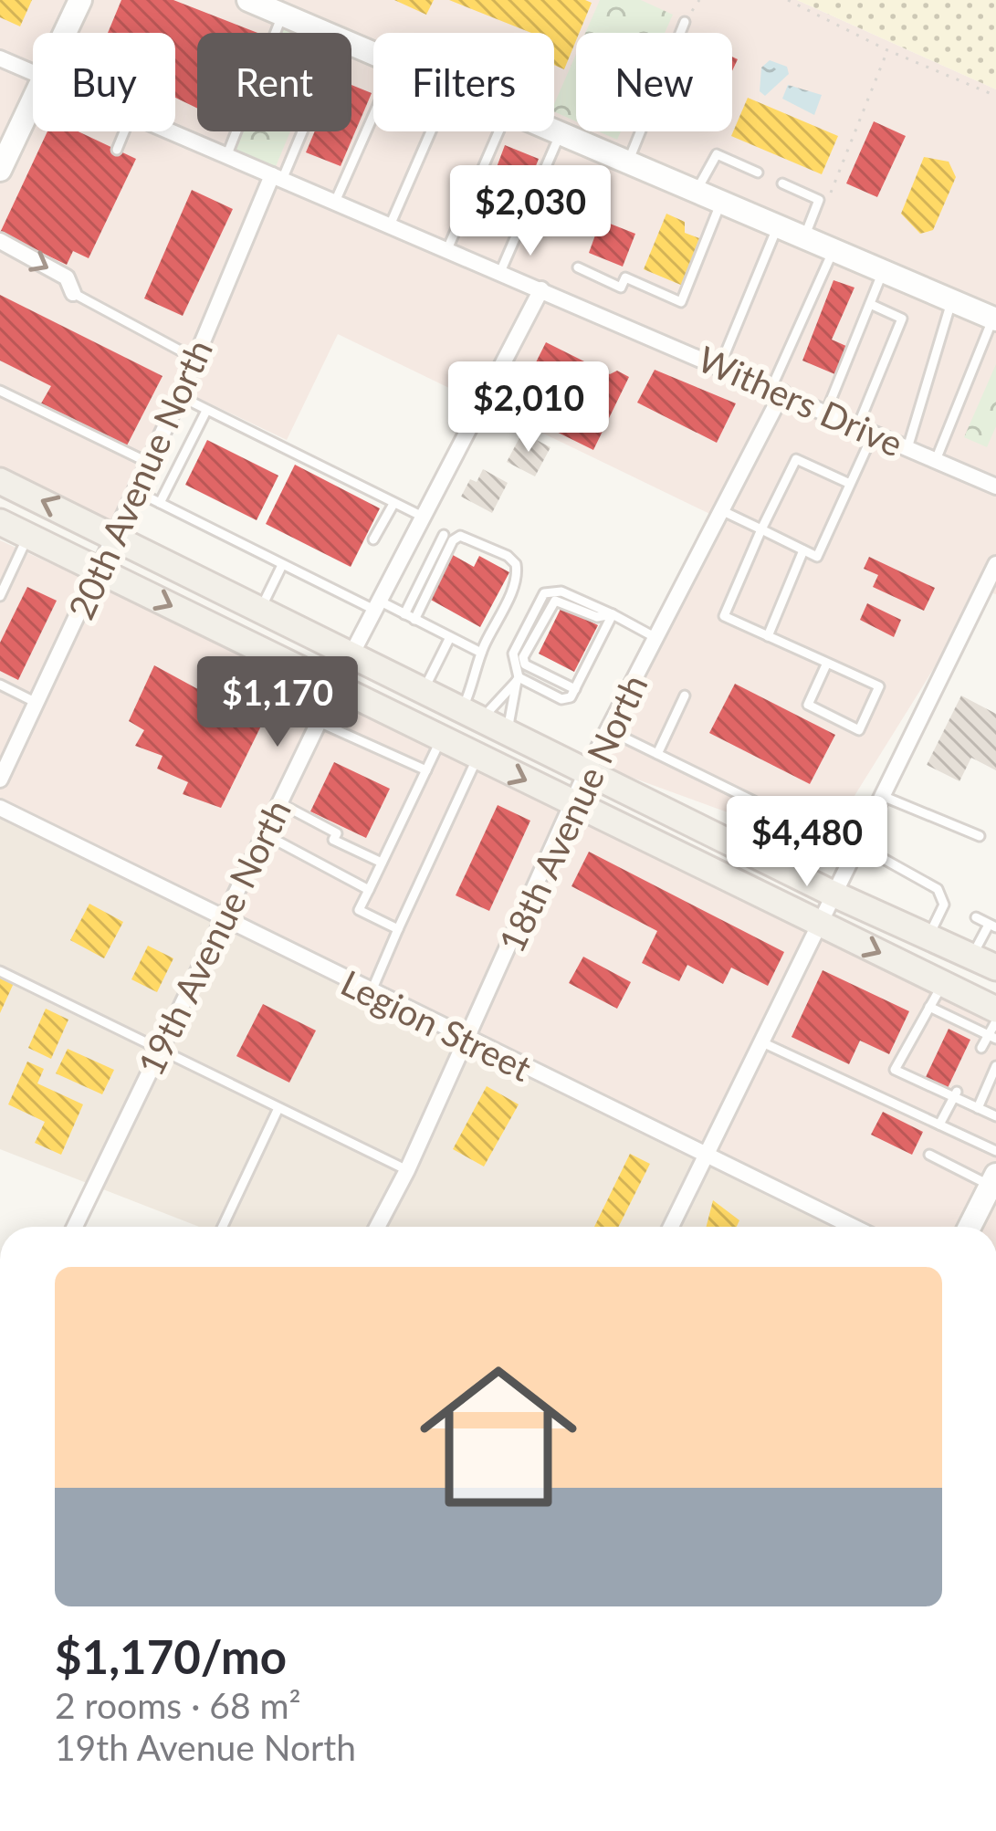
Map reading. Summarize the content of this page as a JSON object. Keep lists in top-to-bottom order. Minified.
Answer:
{"streets":{"street":["Withers Drive","20th Avenue North","18th Avenue North","19th Avenue North","Legion Street"]},"crossings":[["Withers Drive","20th Avenue North"],["Withers Drive","18th Avenue North"],["Withers Drive","19th Avenue North"],["18th Avenue North","Legion Street"],["19th Avenue North","Legion Street"]],"page":{"chip":["Buy","Rent","Filters","New"],"price":["$2,030","$2,010","$1,170","$4,480"],"list":[{"name":"$1,170/mo","note":"2 rooms · 68 m² · 19th Avenue North"}]}}
